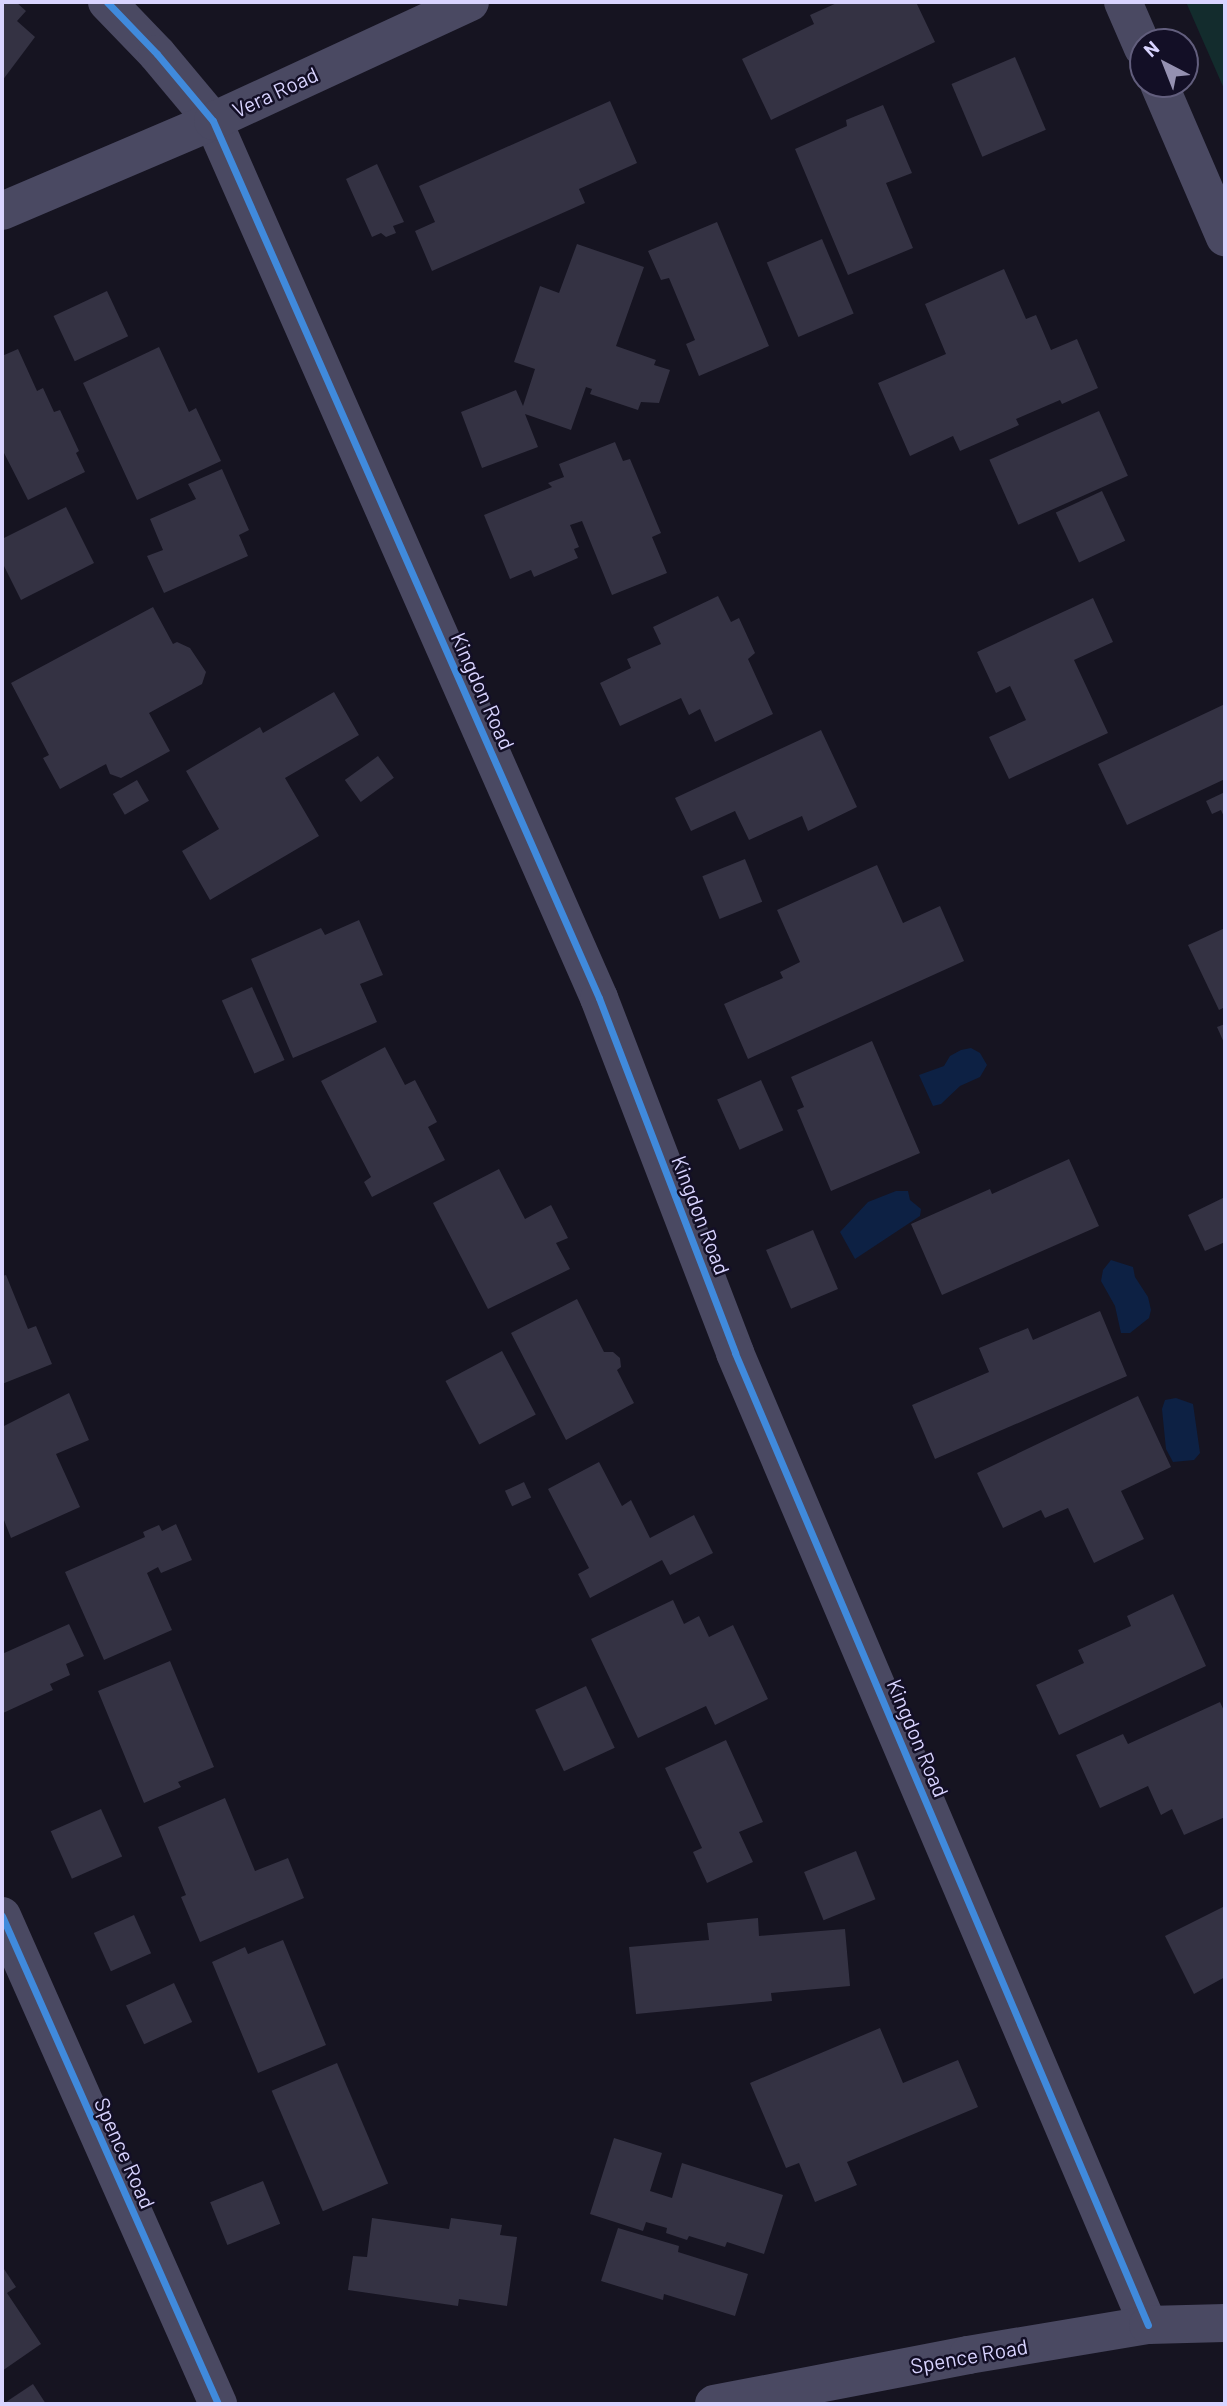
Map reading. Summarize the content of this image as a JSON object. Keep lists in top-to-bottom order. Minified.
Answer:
{"streets":{"street":["Vera Road","Kingdon Road","Spence Road"]},"crossings":[["Vera Road","Kingdon Road"],["Kingdon Road","Spence Road"]],"north":"top left"}
